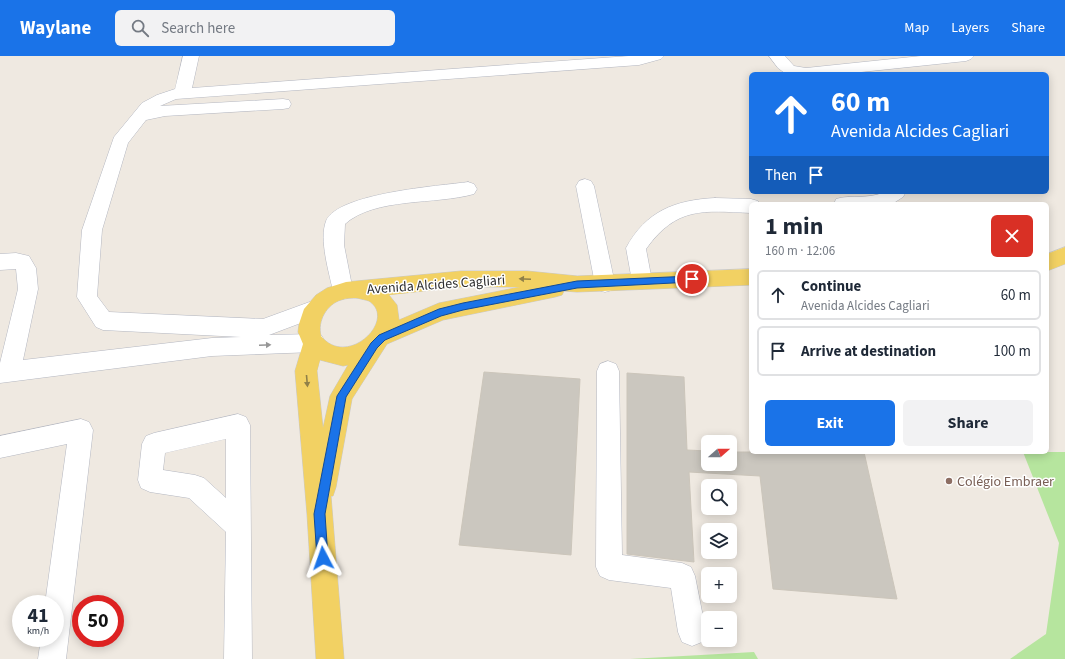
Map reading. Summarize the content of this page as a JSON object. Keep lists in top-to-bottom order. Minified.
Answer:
{"streets":{"main road":["Avenida Alcides Cagliari"]},"places":["Colégio Embraer"],"north":"right","page":{"header":"Waylane","search":"Search here","nav":["Map","Layers","Share"],"turn":["60 m","Avenida Alcides Cagliari"],"then":"Then","heading":["1 min","160 m · 12:06"],"list":[{"name":"Continue","note":"Avenida Alcides Cagliari","value":"60 m"},{"name":"Arrive at destination","value":"100 m"}],"buttons":["Exit","Share"],"map_buttons":["+","−"],"speed":"41 km/h","limit":"50"}}
